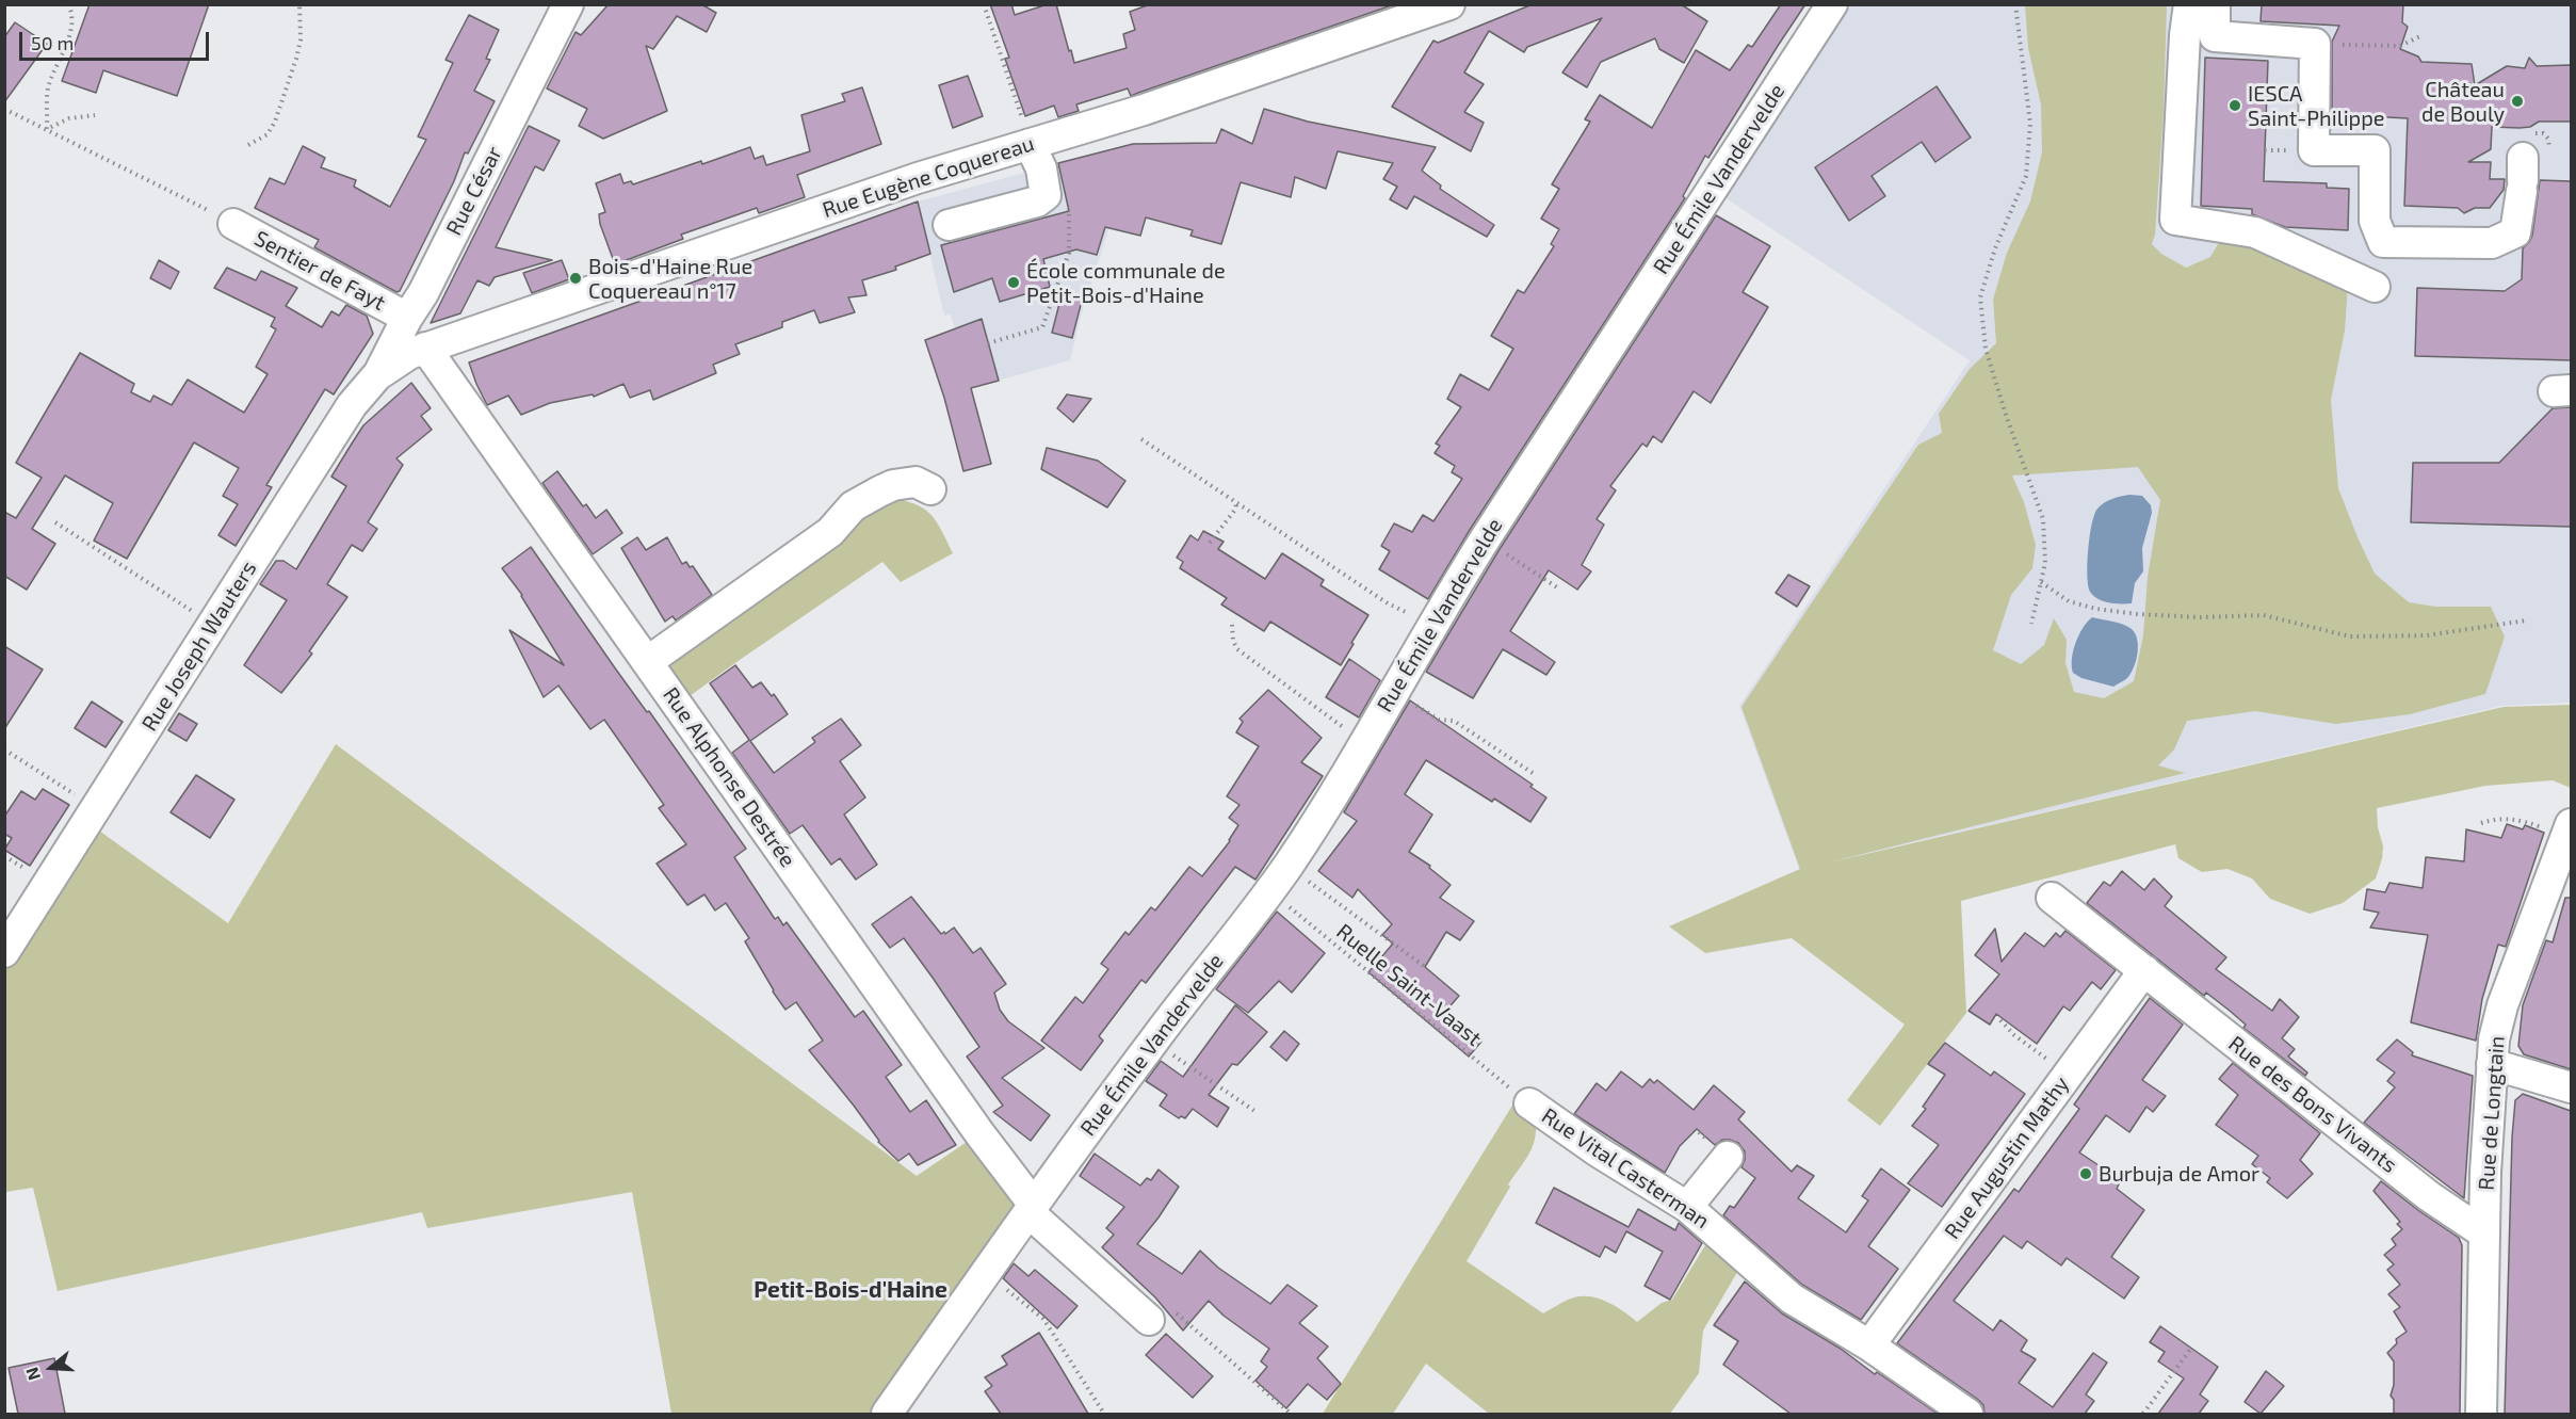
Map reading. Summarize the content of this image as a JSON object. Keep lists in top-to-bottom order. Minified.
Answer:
{"streets":{"street":["Rue Eugène Coquereau","Rue Émile Vandervelde","Rue César","Sentier de Fayt","Rue Joseph Wauters","Rue Alphonse Destrée","Rue des Bons Vivants","Rue de Longtain","Rue Augustin Mathy","Rue Vital Casterman"],"path":["Ruelle Saint-Vaast"]},"crossings":[["Rue Eugène Coquereau","Rue Joseph Wauters"],["Rue Eugène Coquereau","Rue Alphonse Destrée"],["Rue Émile Vandervelde","Rue Alphonse Destrée"],["Rue Émile Vandervelde","Ruelle Saint-Vaast"],["Rue César","Sentier de Fayt"],["Rue César","Rue Joseph Wauters"],["Rue Joseph Wauters","Rue Alphonse Destrée"],["Ruelle Saint-Vaast","Rue Vital Casterman"],["Rue des Bons Vivants","Rue de Longtain"],["Rue des Bons Vivants","Rue Augustin Mathy"],["Rue Augustin Mathy","Rue Vital Casterman"]],"districts":["Petit-Bois-d'Haine"],"places":["Château de Bouly","IESCA Saint-Philippe","Bois-d'Haine Rue Coquereau n°17","École communale de Petit-Bois-d'Haine","Burbuja de Amor"],"scale_bar":"50 m","north":"left"}
